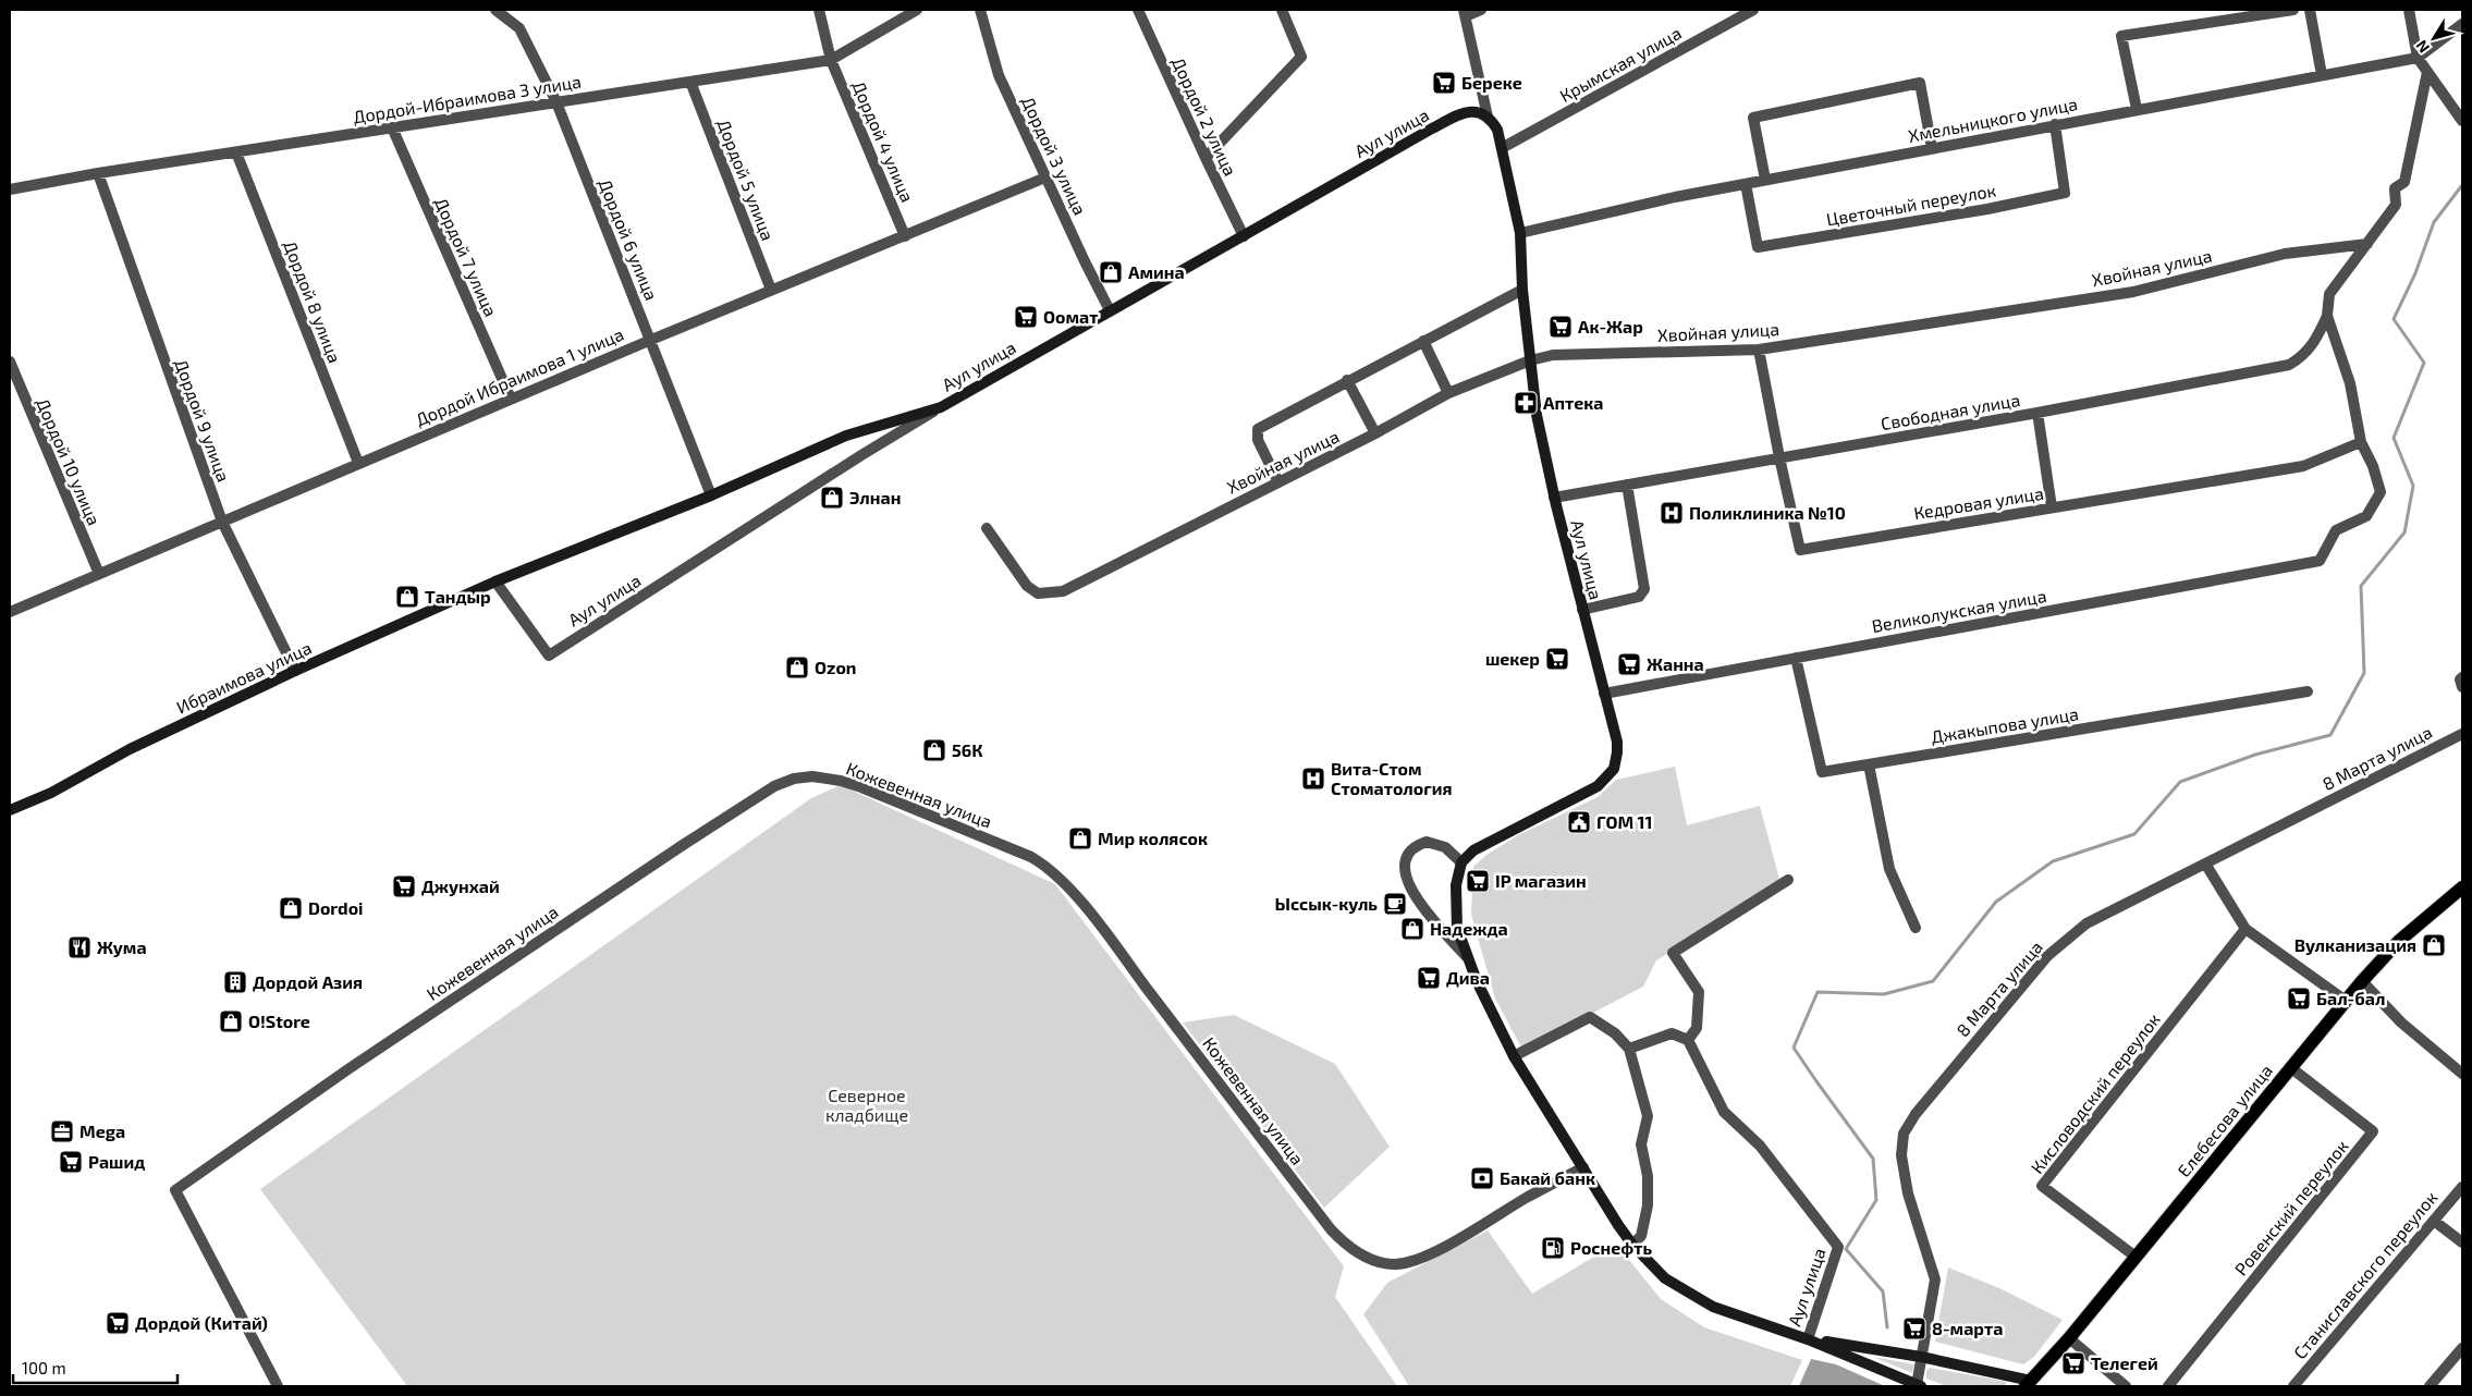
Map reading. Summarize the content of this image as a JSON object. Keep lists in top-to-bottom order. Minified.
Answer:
{"streets":{"main road":["Аул улица","Ибраимова улица","Елебесова улица"],"street":["Крымская улица","Дордой-Ибраимова 3 улица","Дордой 2 улица","Хмельницкого улица","Дордой 4 улица","Дордой 3 улица","Дордой 5 улица","Цветочный переулок","Дордой 6 улица","Дордой 7 улица","Хвойная улица","Дордой 8 улица","Дордой Ибраимова 1 улица","Свободная улица","Дордой 9 улица","Дордой 10 улица","Кедровая улица","Великолукская улица","Джакыпова улица","8 Марта улица","Кожевенная улица","Кисловодский переулок","Ровенский переулок","Станиславского переулок"]},"crossings":[["Крымская улица","Аул улица"],["Дордой-Ибраимова 3 улица","Дордой 4 улица"],["Дордой-Ибраимова 3 улица","Дордой 5 улица"],["Дордой-Ибраимова 3 улица","Дордой 6 улица"],["Дордой-Ибраимова 3 улица","Дордой 7 улица"],["Дордой-Ибраимова 3 улица","Дордой 8 улица"],["Дордой-Ибраимова 3 улица","Дордой 9 улица"],["Дордой 2 улица","Аул улица"],["Хмельницкого улица","Аул улица"],["Хмельницкого улица","Цветочный переулок"],["Аул улица","Дордой 3 улица"],["Аул улица","Хвойная улица"],["Аул улица","Свободная улица"],["Аул улица","Великолукская улица"],["Аул улица","Ибраимова улица"],["Аул улица","Кожевенная улица"],["Дордой 4 улица","Дордой Ибраимова 1 улица"],["Дордой 3 улица","Дордой Ибраимова 1 улица"],["Дордой 5 улица","Дордой Ибраимова 1 улица"],["Дордой 6 улица","Дордой Ибраимова 1 улица"],["Дордой 6 улица","Ибраимова улица"],["Дордой 7 улица","Дордой Ибраимова 1 улица"],["Хвойная улица","Кедровая улица"],["Дордой 8 улица","Дордой Ибраимова 1 улица"],["Дордой Ибраимова 1 улица","Дордой 9 улица"],["Дордой Ибраимова 1 улица","Дордой 10 улица"],["Свободная улица","Кедровая улица"],["Дордой 9 улица","Ибраимова улица"],["Кедровая улица","Великолукская улица"],["Великолукская улица","Джакыпова улица"],["Кисловодский переулок","Елебесова улица"],["Елебесова улица","Ровенский переулок"]],"parks":["Северное кладбище"],"places":{"supermarket":["Береке","Оомат","Ак-Жар","шекер","Жанна","IP магазин","Джунхай","Дива","Бал-бал","Рашид","Дордой (Китай)","8-марта","Телегей"],"shop":["Амина","Элнан","Тандыр","Ozon","56К","Мир колясок","Dordoi","Надежда","Вулканизация","O!Store"],"pharmacy":["Аптека"],"hospital":["Поликлиника №10","Вита-Стом Стоматология"],"public building":["ГОМ 11"],"cafe":["Ыссык-куль"],"restaurant":["Жума"],"building":["Дордой Азия"],"office":["Mega"],"bank":["Бакай банк"],"fuel station":["Роснефть"]},"scale_bar":"100 m","north":"bottom left"}
